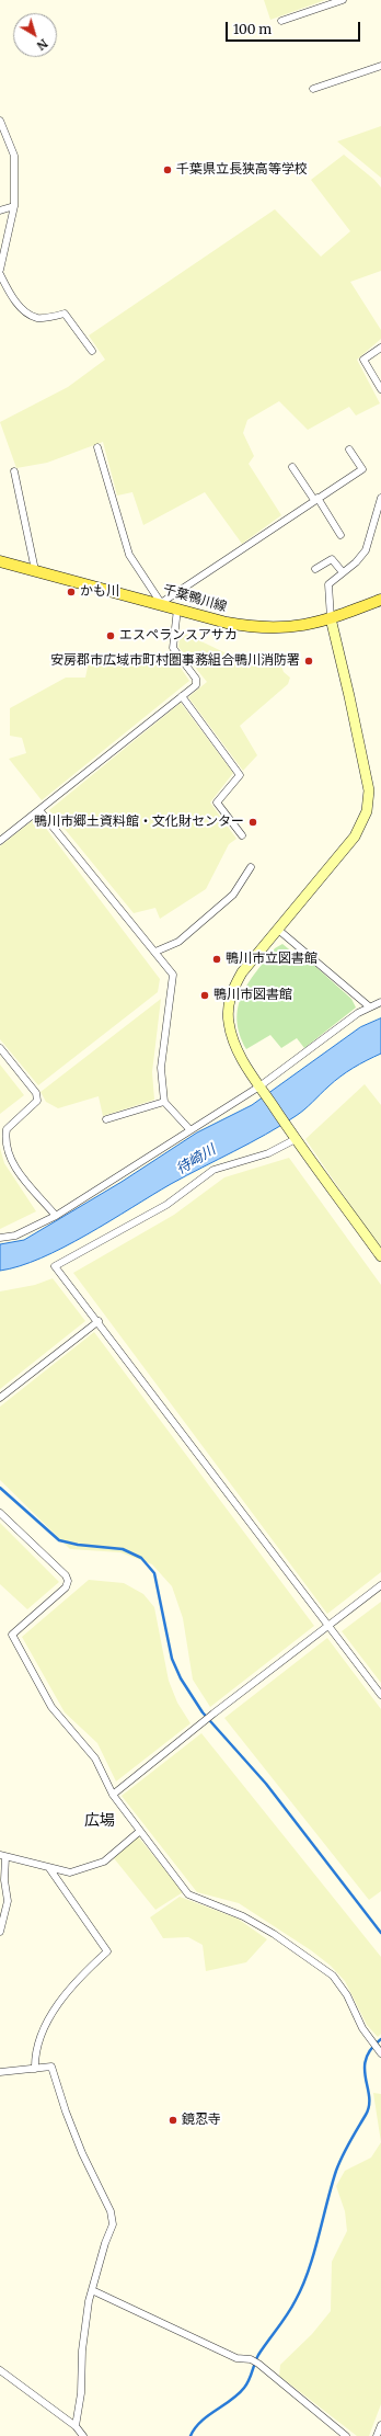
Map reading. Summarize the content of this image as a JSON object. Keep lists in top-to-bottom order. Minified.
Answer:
{"streets":{"main road":["千葉鴨川線"]},"districts":["広場"],"water":["待崎川"],"places":["千葉県立長狭高等学校","かも川","エスペランスアサカ","安房郡市広域市町村圏事務組合鴨川消防署","鴨川市郷土資料館・文化財センター","鴨川市立図書館","鴨川市図書館","鏡忍寺"],"scale_bar":"100 m","north":"bottom right"}
